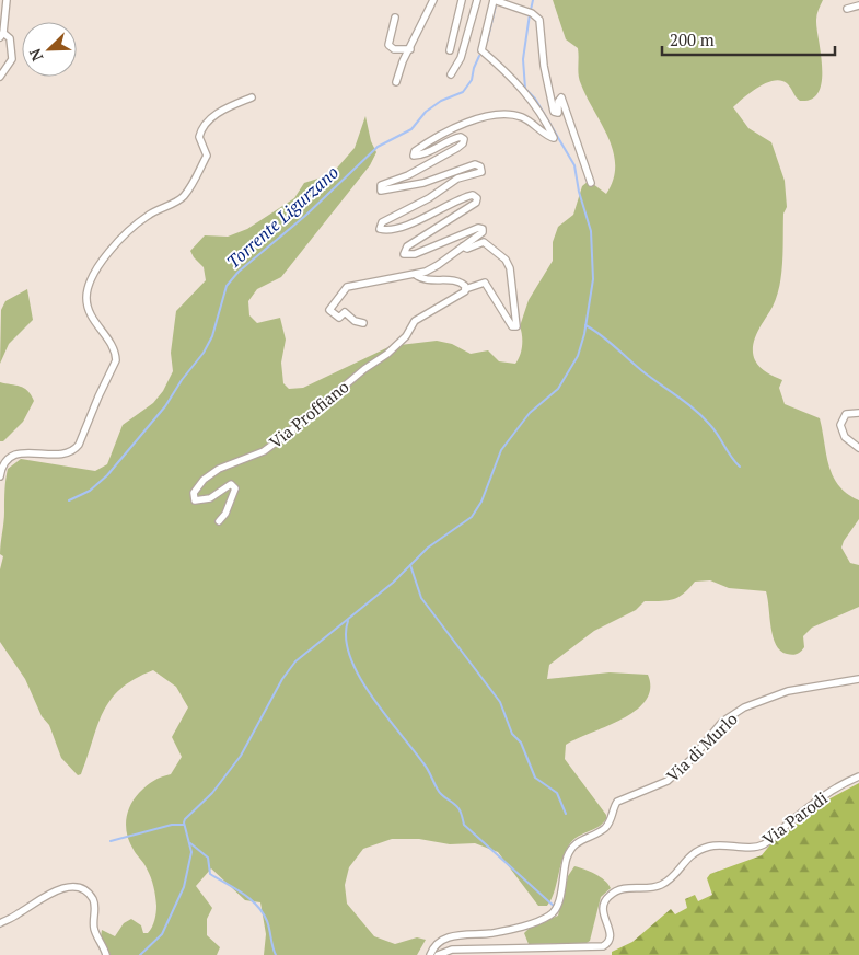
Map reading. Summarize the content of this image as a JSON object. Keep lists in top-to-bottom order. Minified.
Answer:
{"streets":{"street":["Via Proffiano","Via di Murlo","Via Parodi"]},"water":["Torrente Ligurzano"],"scale_bar":"200 m","north":"bottom left"}
